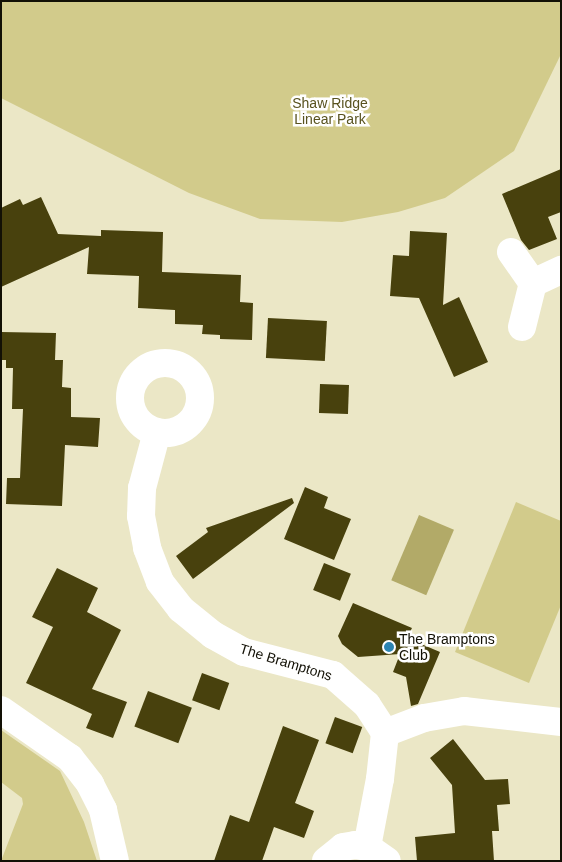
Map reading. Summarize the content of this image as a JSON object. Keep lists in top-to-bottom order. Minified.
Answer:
{"streets":{"street":["The Bramptons"]},"parks":["Shaw Ridge Linear Park"],"places":["The Bramptons Club"]}
